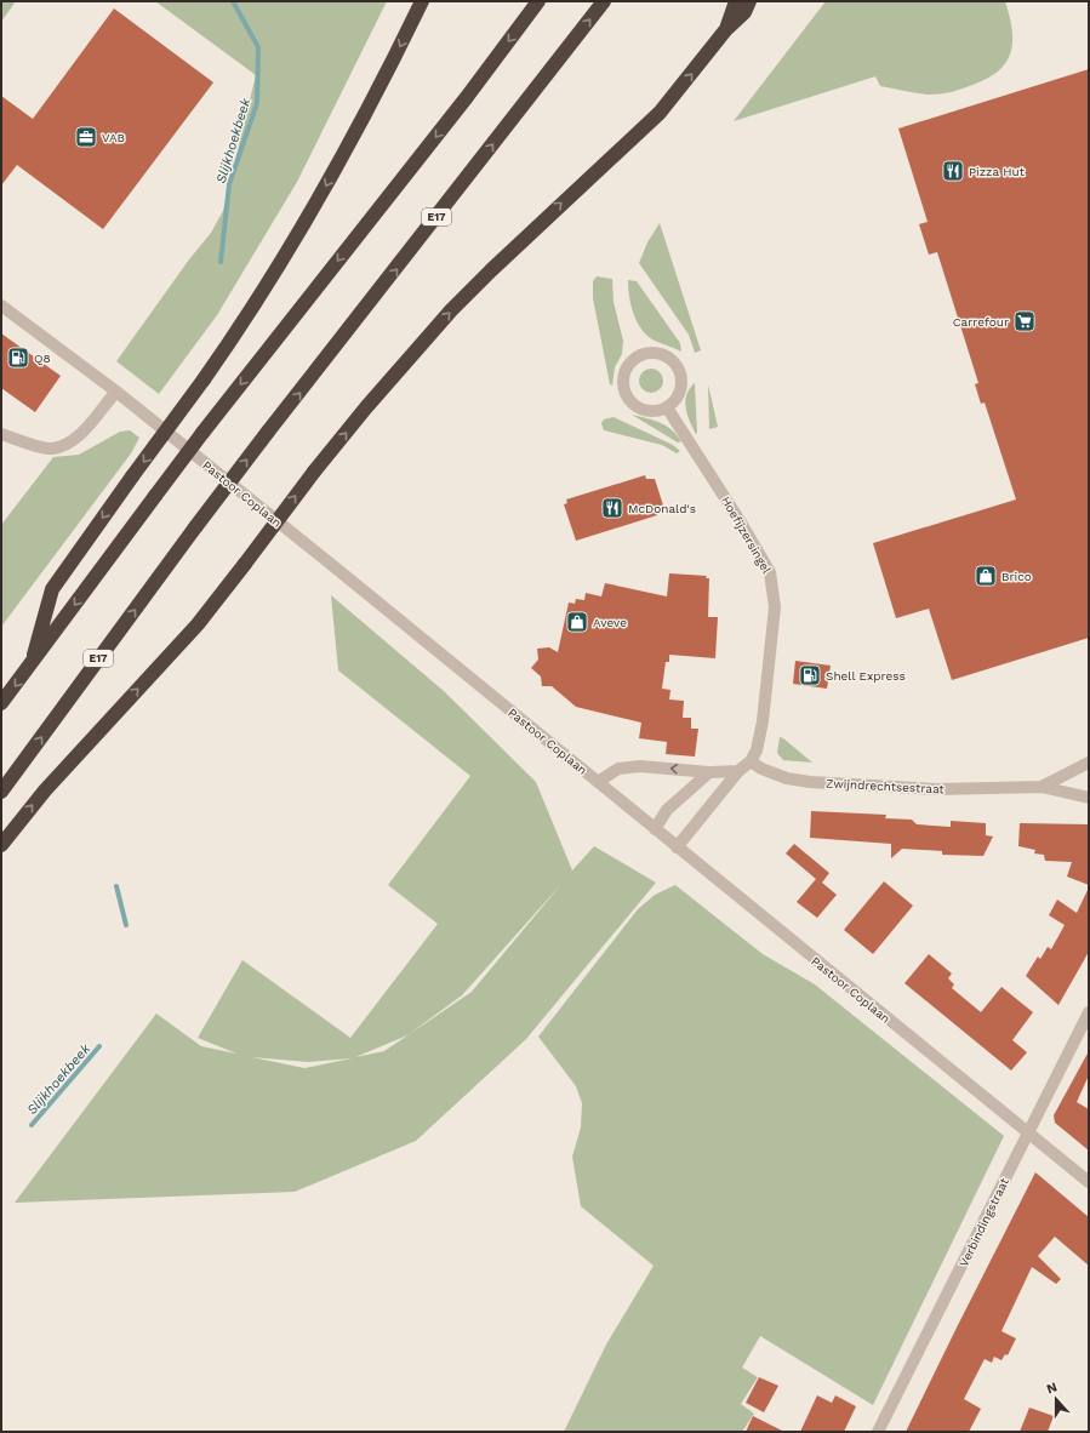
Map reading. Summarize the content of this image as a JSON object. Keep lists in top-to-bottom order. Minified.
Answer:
{"streets":{"highway":["E17"],"street":["Pastoor Coplaan","Hoefijzersingel","Zwijndrechtsestraat","Verbindingstraat"]},"crossings":[["Pastoor Coplaan","Verbindingstraat"],["Hoefijzersingel","Zwijndrechtsestraat"]],"water":["Slijkhoekbeek"],"places":{"office":["VAB"],"restaurant":["Pizza Hut","McDonald's"],"supermarket":["Carrefour"],"fuel station":["Q8","Shell Express"],"shop":["Brico","Aveve"]},"north":"top"}
